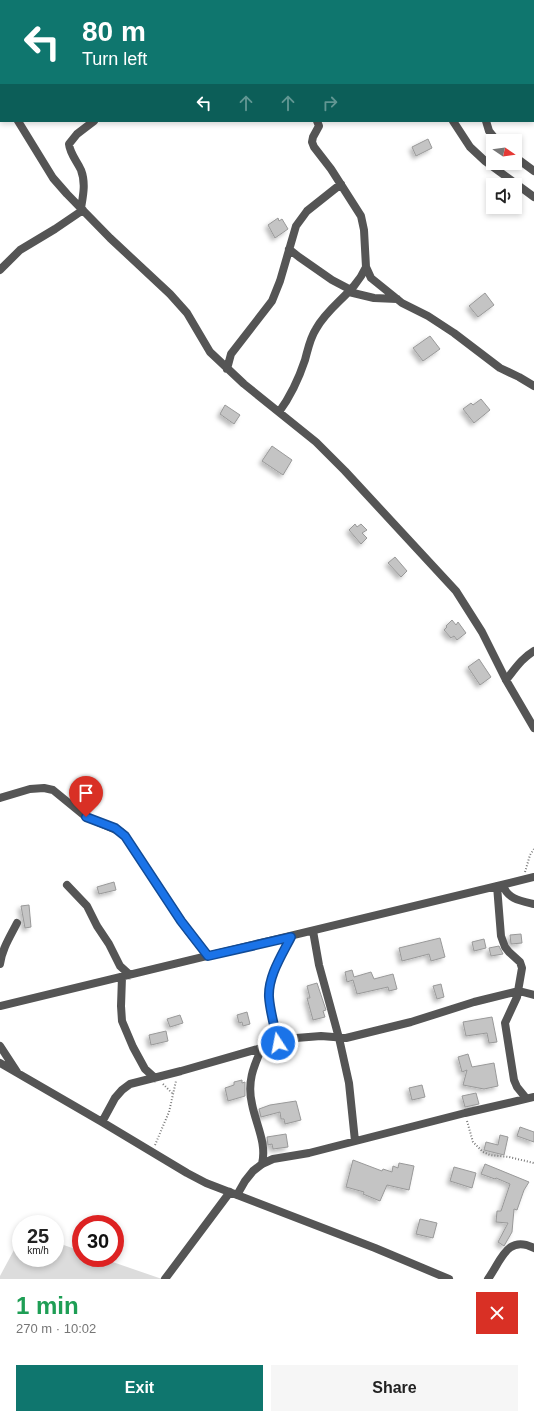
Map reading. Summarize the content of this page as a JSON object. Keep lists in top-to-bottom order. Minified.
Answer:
{"north":"right","page":{"turn":["80 m","Turn left"],"speed":"25 km/h","limit":"30","heading":["1 min","270 m · 10:02"],"buttons":["Exit","Share"]}}
